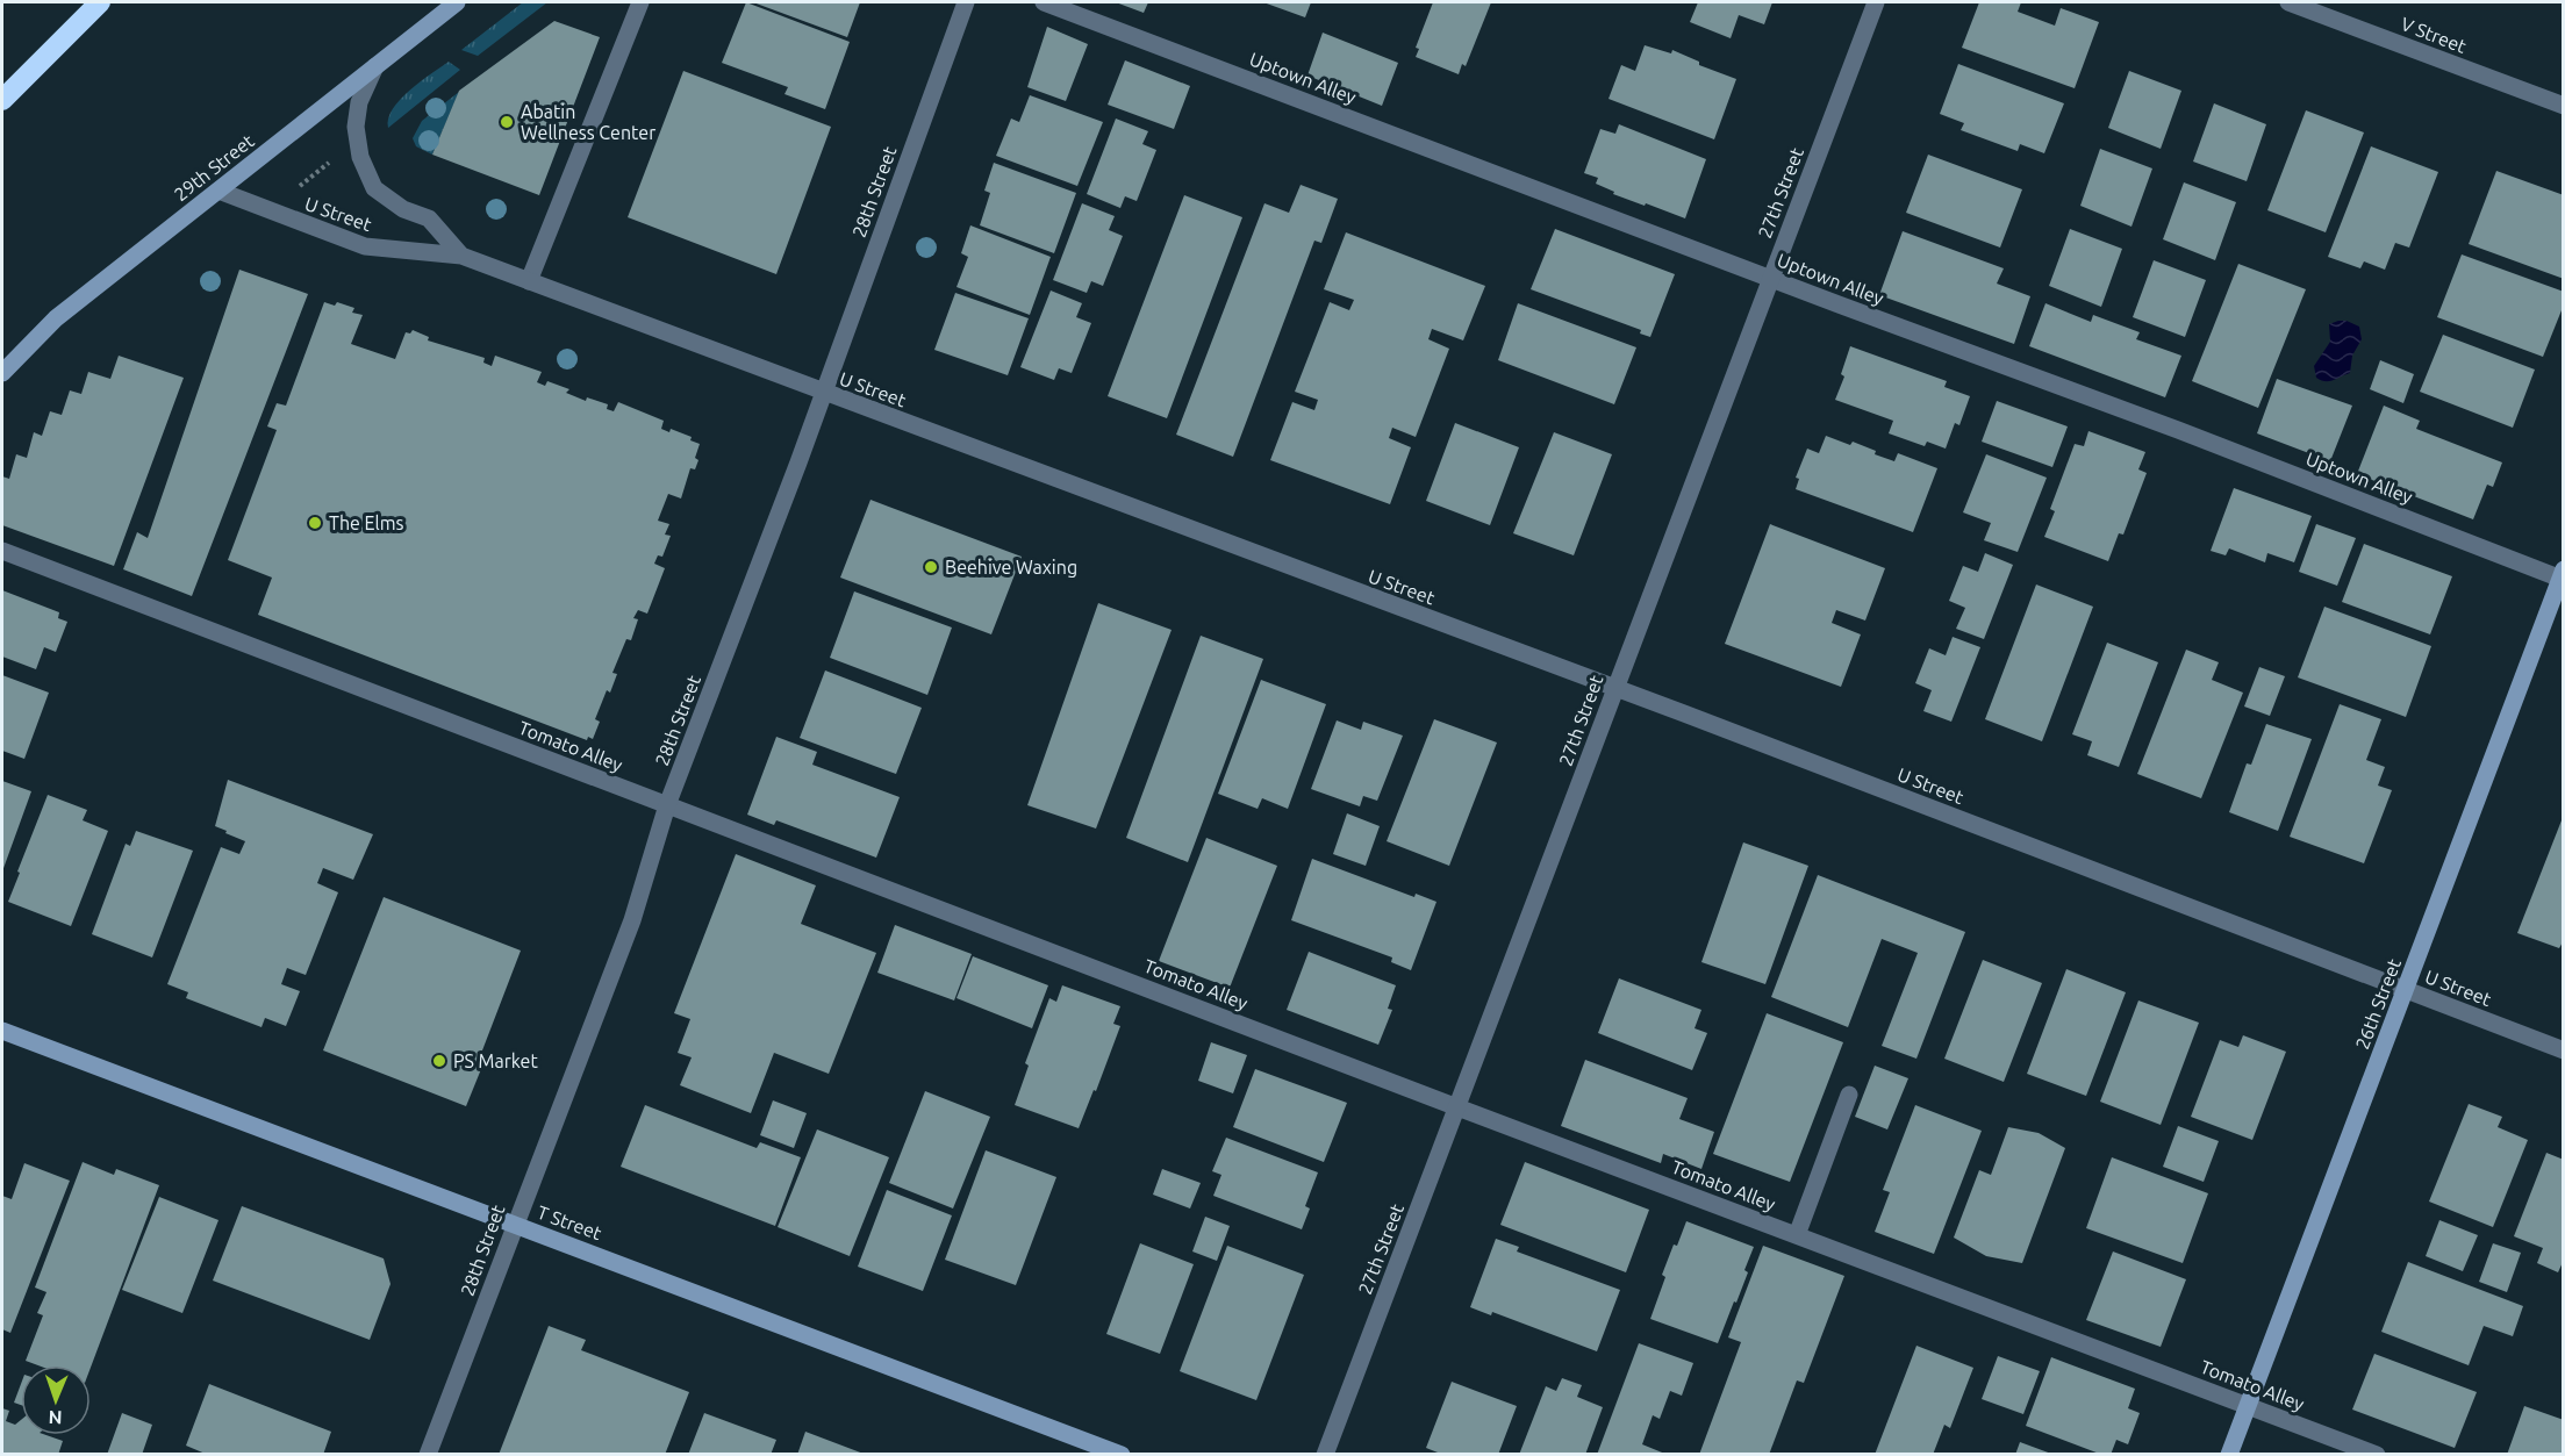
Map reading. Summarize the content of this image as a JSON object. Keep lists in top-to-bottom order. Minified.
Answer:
{"streets":{"street":["V Street","Uptown Alley","29th Street","28th Street","27th Street","U Street","Tomato Alley","26th Street","T Street"]},"crossings":[["Uptown Alley","27th Street"],["Uptown Alley","26th Street"],["29th Street","U Street"],["28th Street","U Street"],["28th Street","Tomato Alley"],["28th Street","T Street"],["27th Street","U Street"],["27th Street","Tomato Alley"],["U Street","26th Street"],["Tomato Alley","26th Street"]],"places":["Abatin Wellness Center","The Elms","Beehive Waxing","PS Market"],"north":"bottom"}
